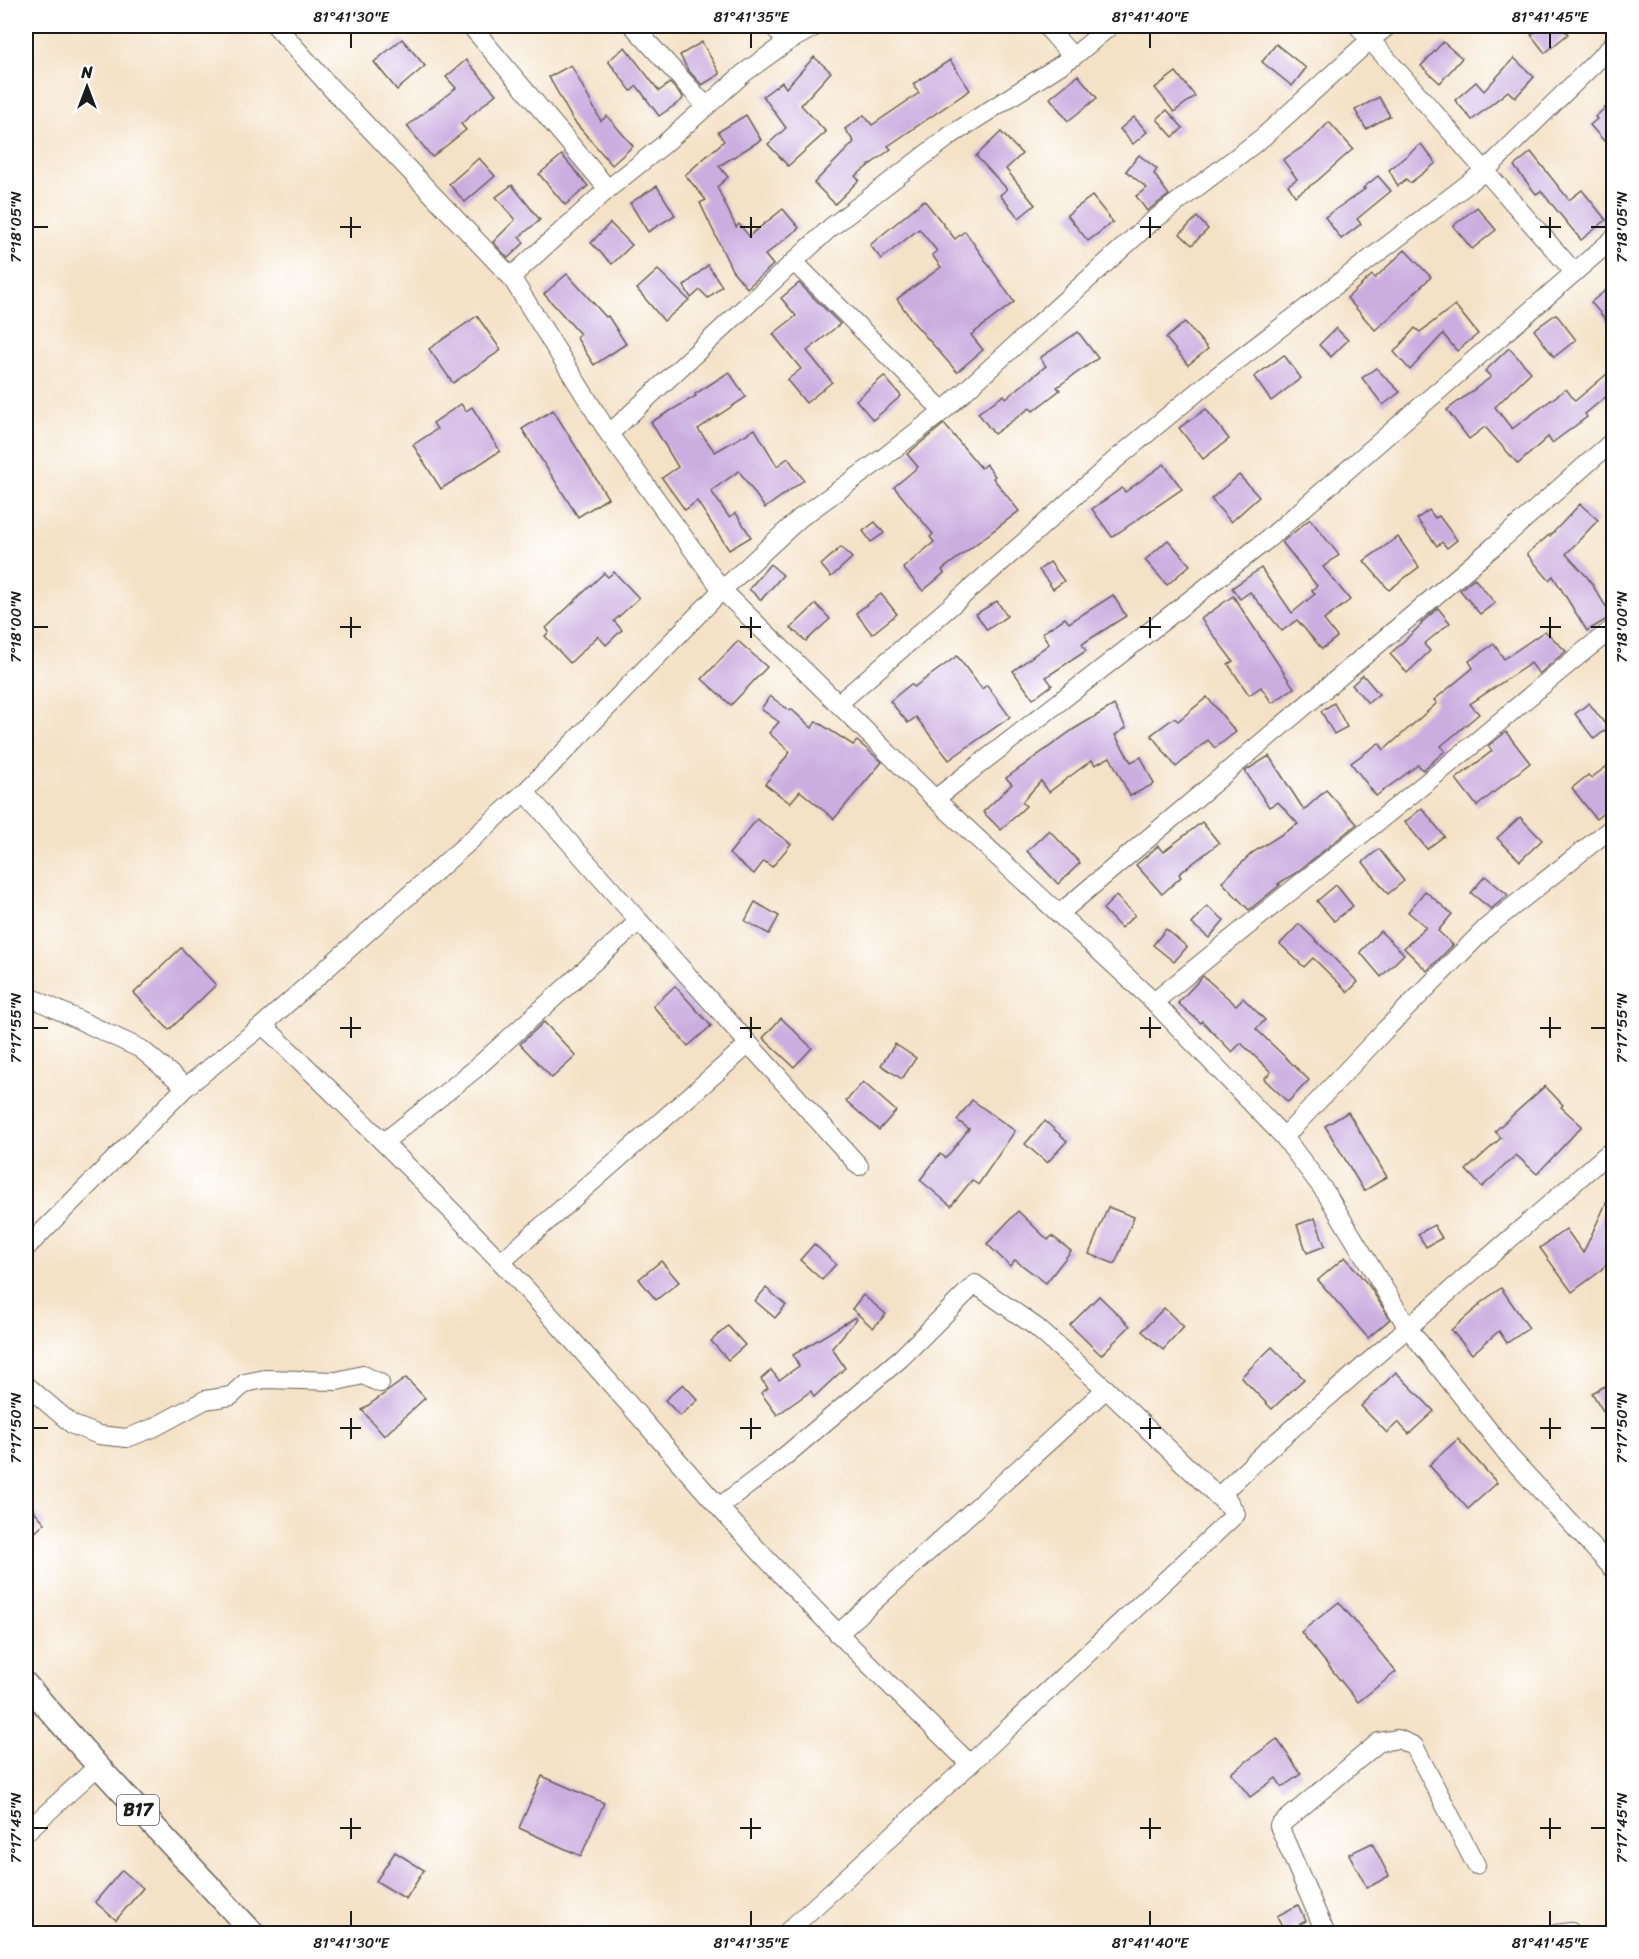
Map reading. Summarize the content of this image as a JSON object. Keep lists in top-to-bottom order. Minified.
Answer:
{"streets":{"main road":["B17"]},"north":"top","coordinates":["81°41'30\"E","81°41'35\"E","81°41'40\"E","81°41'45\"E","7°18'05\"N","7°18'00\"N","7°17'55\"N","7°17'50\"N","7°17'45\"N"]}
